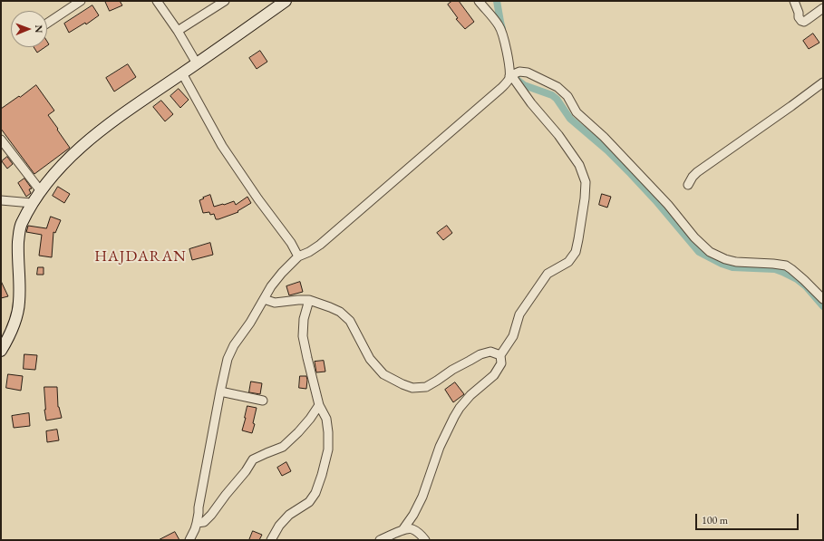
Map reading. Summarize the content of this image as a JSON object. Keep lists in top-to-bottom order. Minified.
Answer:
{"districts":["HAJDARAN"],"scale_bar":"100 m","north":"right"}
